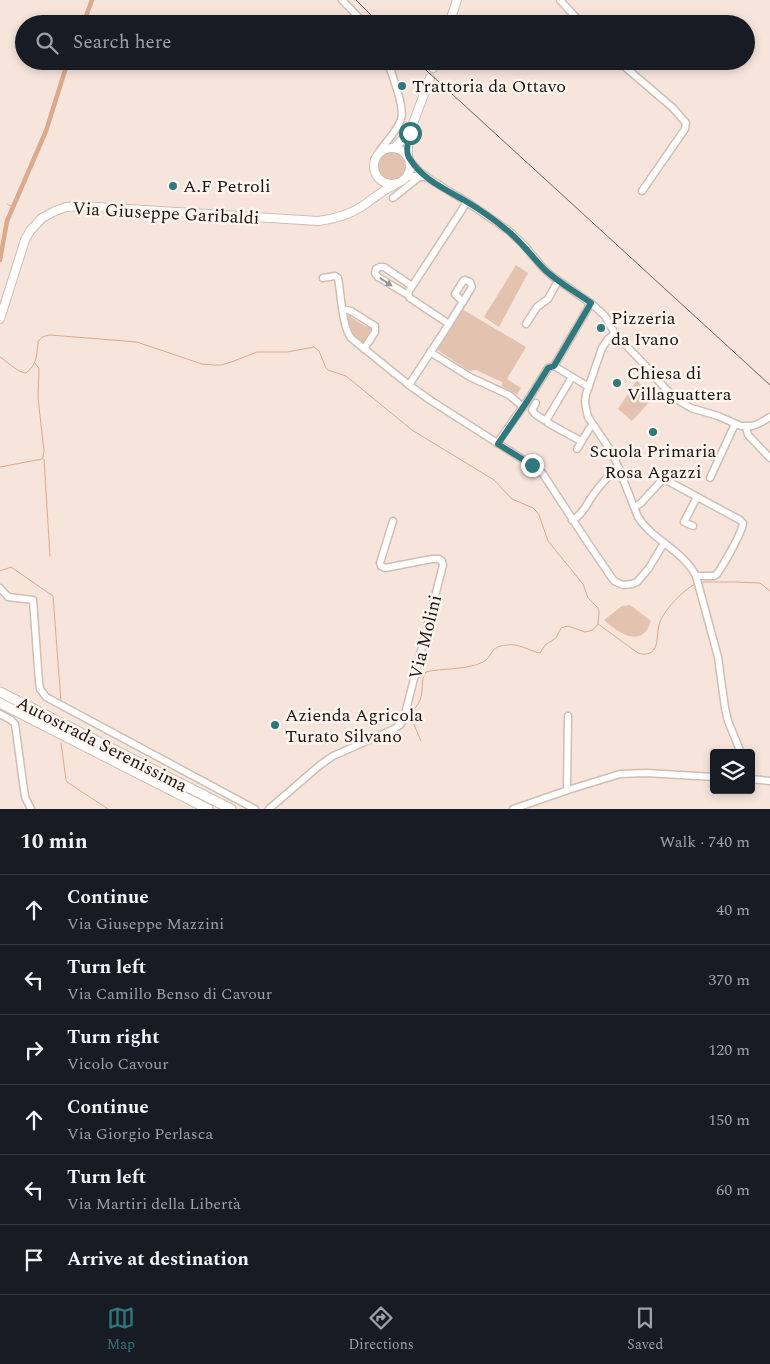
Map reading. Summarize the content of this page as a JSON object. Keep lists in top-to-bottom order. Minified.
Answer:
{"streets":{"highway":["Autostrada Serenissima"],"main road":["Via Giuseppe Garibaldi"],"street":["Via Molini"]},"places":["Trattoria da Ottavo","A.F Petroli","Pizzeria da Ivano","Chiesa di Villaguattera","Scuola Primaria Rosa Agazzi","Azienda Agricola Turato Silvano"],"page":{"search":"Search here","heading":["10 min","Walk · 740 m"],"list":[["Continue","Via Giuseppe Mazzini","40 m"],["Turn left","Via Camillo Benso di Cavour","370 m"],["Turn right","Vicolo Cavour","120 m"],["Continue","Via Giorgio Perlasca","150 m"],["Turn left","Via Martiri della Libertà","60 m"],"Arrive at destination"],"nav":["Map","Directions","Saved"]}}
